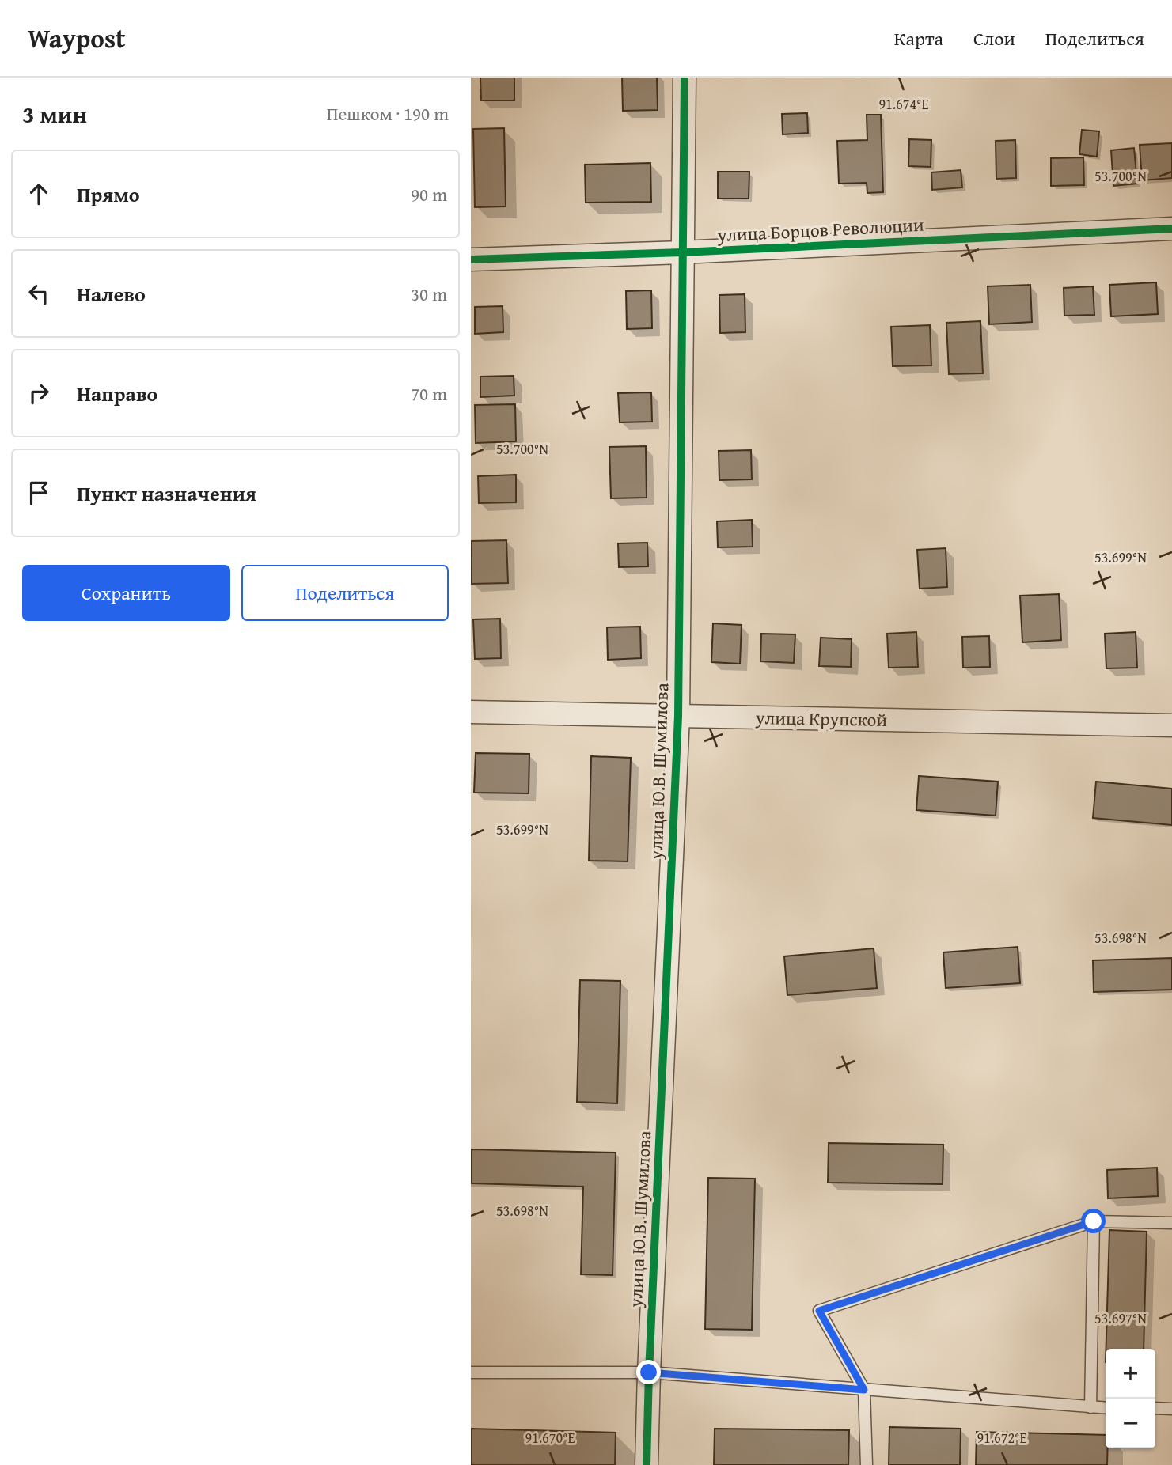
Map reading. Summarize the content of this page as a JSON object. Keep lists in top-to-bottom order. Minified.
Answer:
{"streets":{"street":["улица Борцов Революции","улица Крупской","улица Ю.В. Шумилова"]},"crossings":[["улица Борцов Революции","улица Ю.В. Шумилова"],["улица Крупской","улица Ю.В. Шумилова"]],"page":{"header":"Waypost","nav":["Карта","Слои","Поделиться"],"heading":["3 мин","Пешком · 190 m"],"list":[["Прямо","90 m"],["Налево","30 m"],["Направо","70 m"],"Пункт назначения"],"buttons":["Сохранить","Поделиться"],"map_buttons":["+","−"]},"coordinates":["91.674°E","53.700°N","53.699°N","53.698°N","53.697°N","91.670°E","91.672°E"]}
